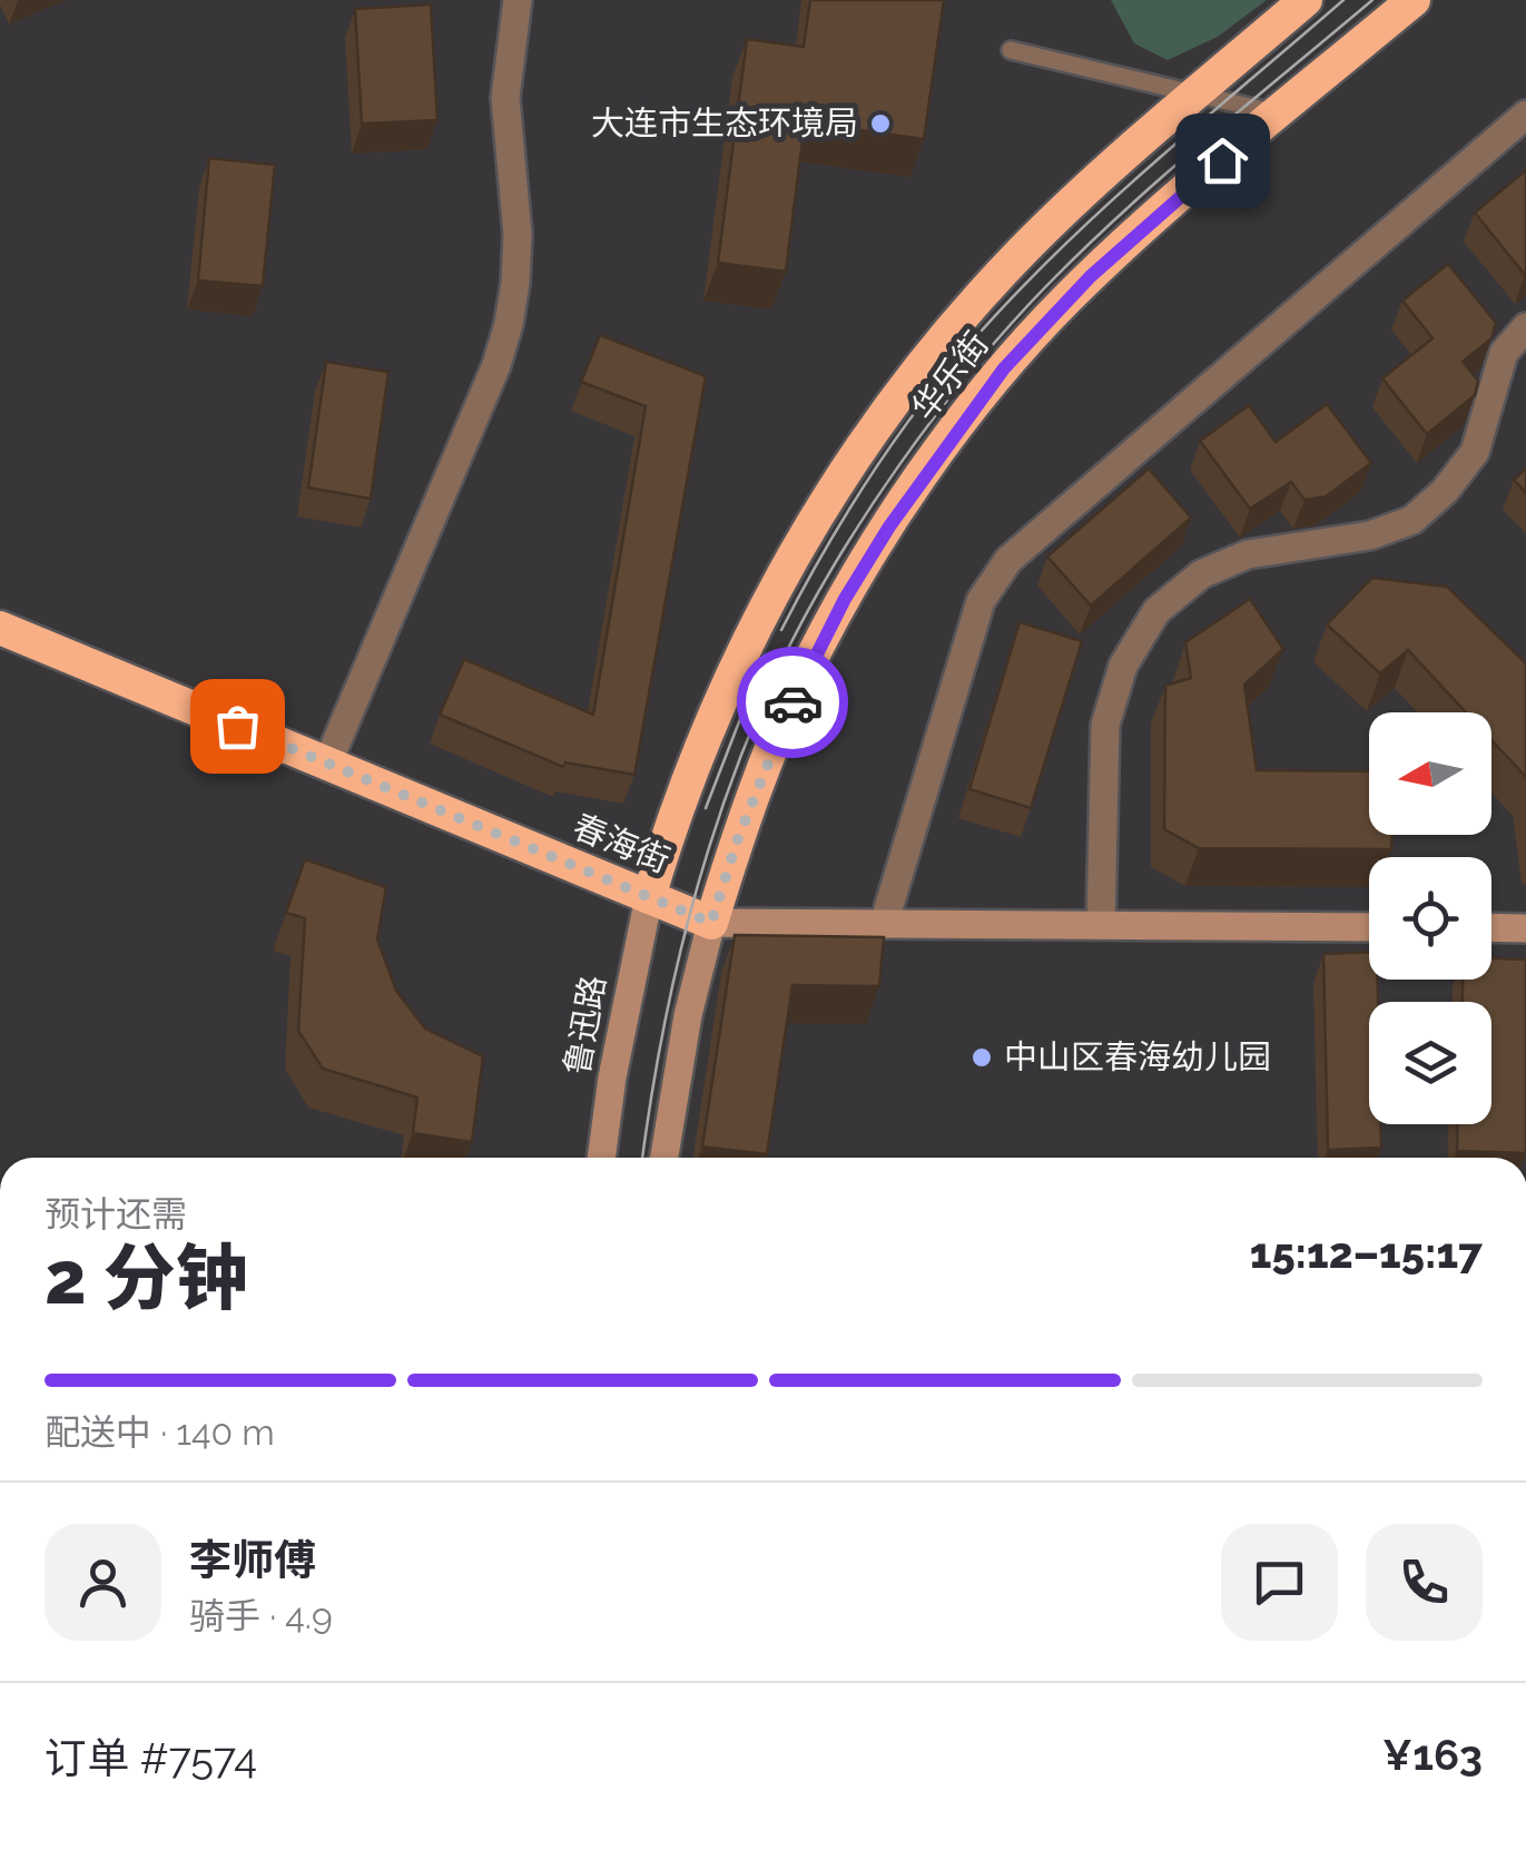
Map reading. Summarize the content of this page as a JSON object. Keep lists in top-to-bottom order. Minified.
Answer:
{"streets":{"highway":["华乐街","春海街"],"street":["鲁迅路"]},"crossings":[["华乐街","春海街"],["华乐街","鲁迅路"],["春海街","鲁迅路"]],"places":["大连市生态环境局","中山区春海幼儿园"],"north":"left","page":{"heading":["2 分钟","预计还需","15:12–15:17"],"panel":["李师傅","骑手 · 4.9","订单 #7574","¥163"],"bar":"配送中 · 140 m"}}
